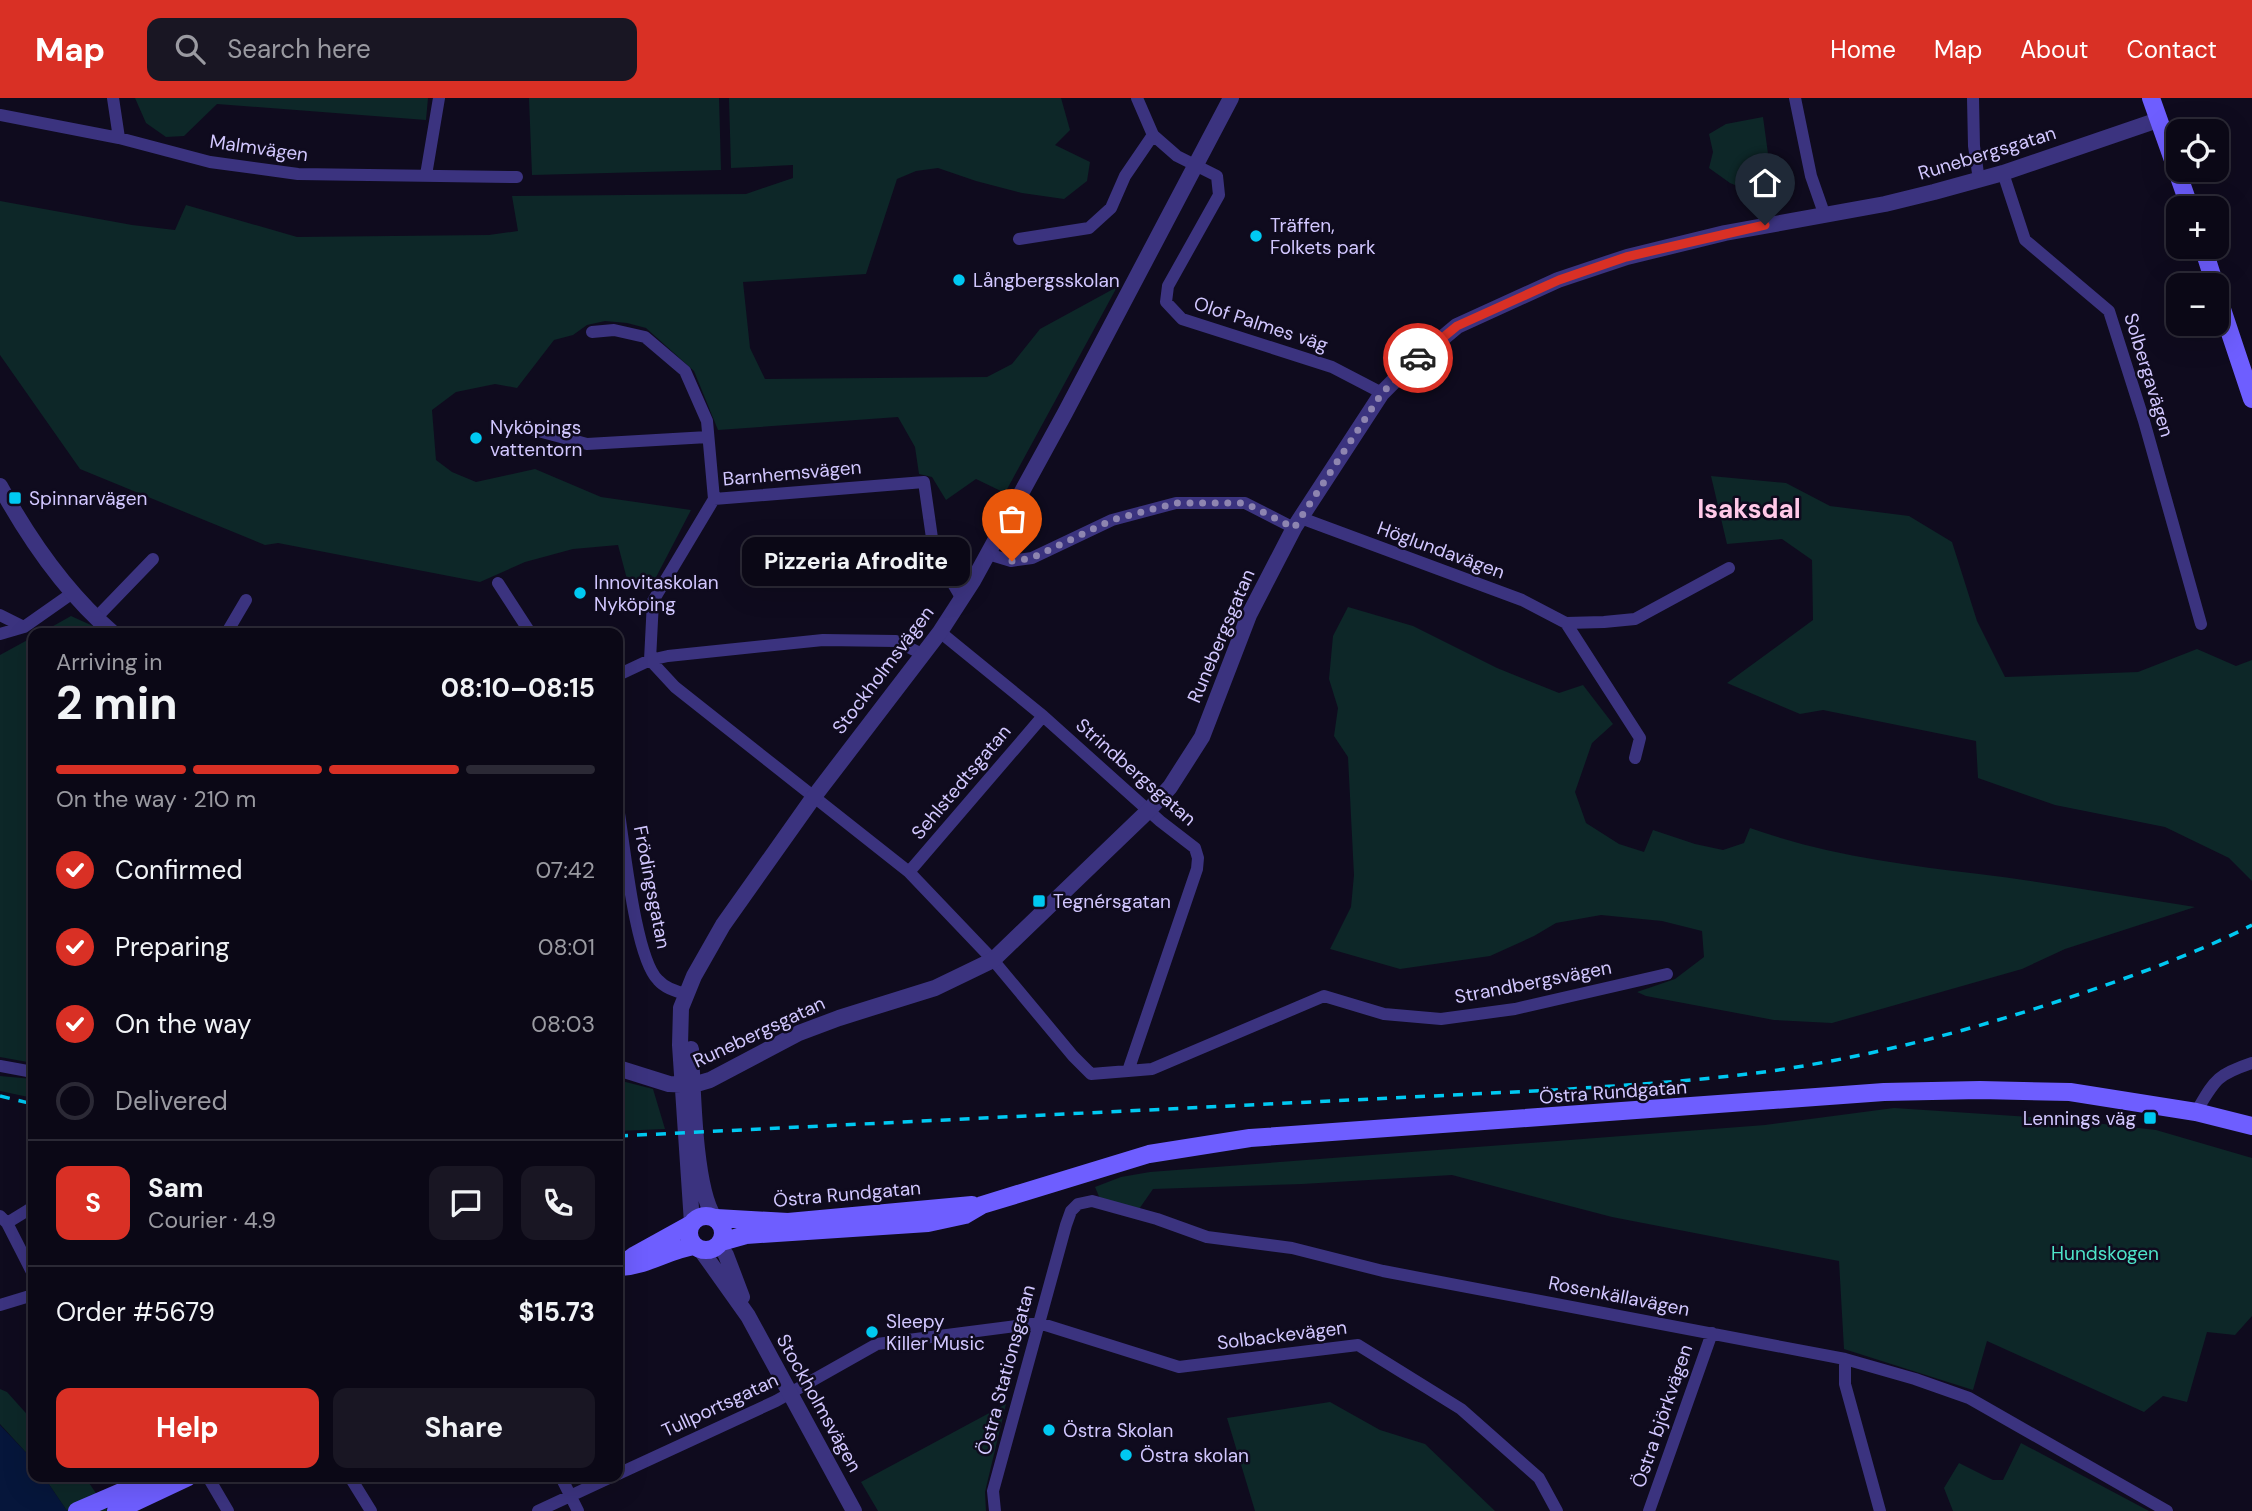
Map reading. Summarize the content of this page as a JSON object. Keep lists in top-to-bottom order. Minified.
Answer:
{"streets":{"main road":["Östra Rundgatan"],"street":["Malmvägen","Runebergsgatan","Olof Palmes väg","Solbergavägen","Barnhemsvägen","Höglundavägen","Stockholmsvägen","Strindbergsgatan","Sehlstedtsgatan","Frödingsgatan","Strandbergsvägen","Rosenkällavägen","Solbackevägen","Östra Stationsgatan","Tullportsgatan","Östra björkvägen"]},"crossings":[["Runebergsgatan","Olof Palmes väg"],["Runebergsgatan","Solbergavägen"],["Runebergsgatan","Höglundavägen"],["Runebergsgatan","Strindbergsgatan"],["Olof Palmes väg","Stockholmsvägen"],["Barnhemsvägen","Stockholmsvägen"],["Höglundavägen","Stockholmsvägen"],["Stockholmsvägen","Strindbergsgatan"],["Stockholmsvägen","Frödingsgatan"],["Stockholmsvägen","Östra Rundgatan"],["Stockholmsvägen","Tullportsgatan"],["Strindbergsgatan","Sehlstedtsgatan"],["Strindbergsgatan","Strandbergsvägen"],["Rosenkällavägen","Östra Stationsgatan"],["Rosenkällavägen","Östra björkvägen"],["Solbackevägen","Östra Stationsgatan"],["Solbackevägen","Tullportsgatan"],["Östra Stationsgatan","Tullportsgatan"]],"districts":["Isaksdal"],"parks":["Hundskogen"],"places":{"other":["Träffen, Folkets park","Långbergsskolan","Nyköpings vattentorn","Pizzeria Afrodite","Innovitaskolan Nyköping","Sleepy Killer Music","Östra Skolan","Östra skolan"],"transit":["Spinnarvägen","Tegnérsgatan","Lennings väg"]},"page":{"header":"Map","search":"Search here","nav":["Home","Map","About","Contact"],"map_buttons":["+","−"],"bubble":"Pizzeria Afrodite","heading":["2 min","Arriving in","08:10–08:15"],"panel":["Sam","Courier · 4.9","Order #5679","$15.73"],"bar":"On the way · 210 m","list":[["Confirmed","07:42"],["Preparing","08:01"],["On the way","08:03"],"Delivered"],"round":"S","buttons":["Help","Share"]}}
